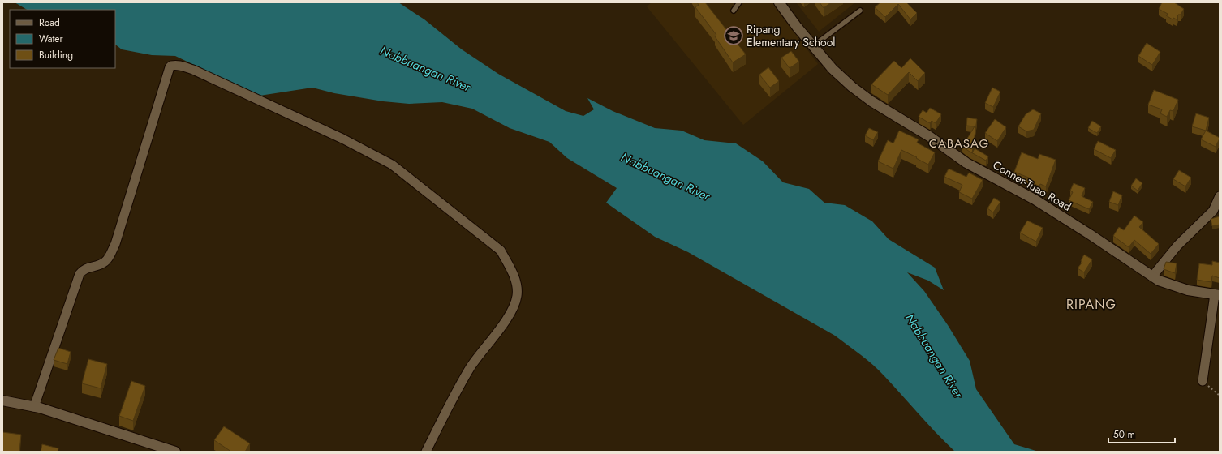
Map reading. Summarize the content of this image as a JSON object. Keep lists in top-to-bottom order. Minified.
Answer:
{"streets":{"main road":["Conner-Tuao Road"]},"districts":["CABASAG","RIPANG"],"water":["Nabbuangan River"],"places":{"school or university":["Ripang Elementary School"]},"legend":["Road","Water","Building"],"scale_bar":"50 m"}
